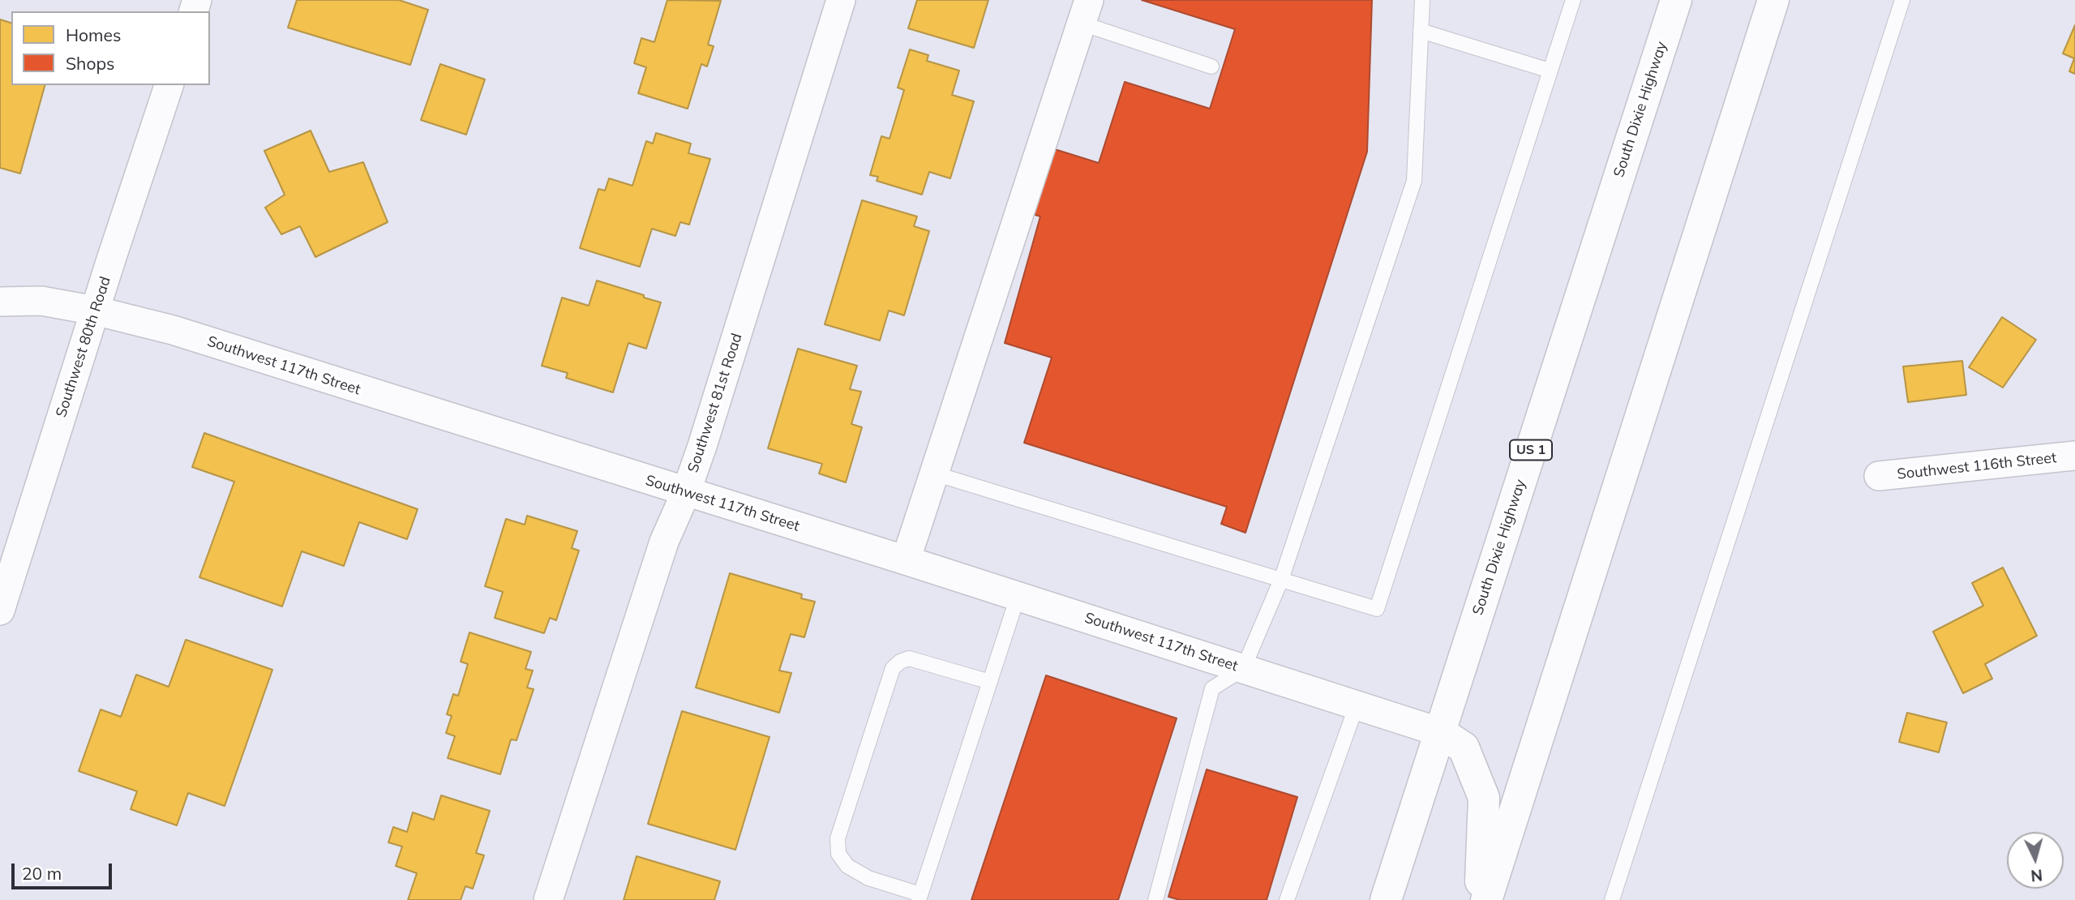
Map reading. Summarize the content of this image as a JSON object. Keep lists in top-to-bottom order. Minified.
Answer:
{"streets":{"highway":["South Dixie Highway","US 1"],"street":["Southwest 80th Road","Southwest 117th Street","Southwest 81st Road","Southwest 116th Street"]},"crossings":[["South Dixie Highway","Southwest 117th Street"],["Southwest 80th Road","Southwest 117th Street"],["Southwest 117th Street","Southwest 81st Road"]],"legend":["Homes","Shops"],"scale_bar":"20 m","north":"bottom"}
